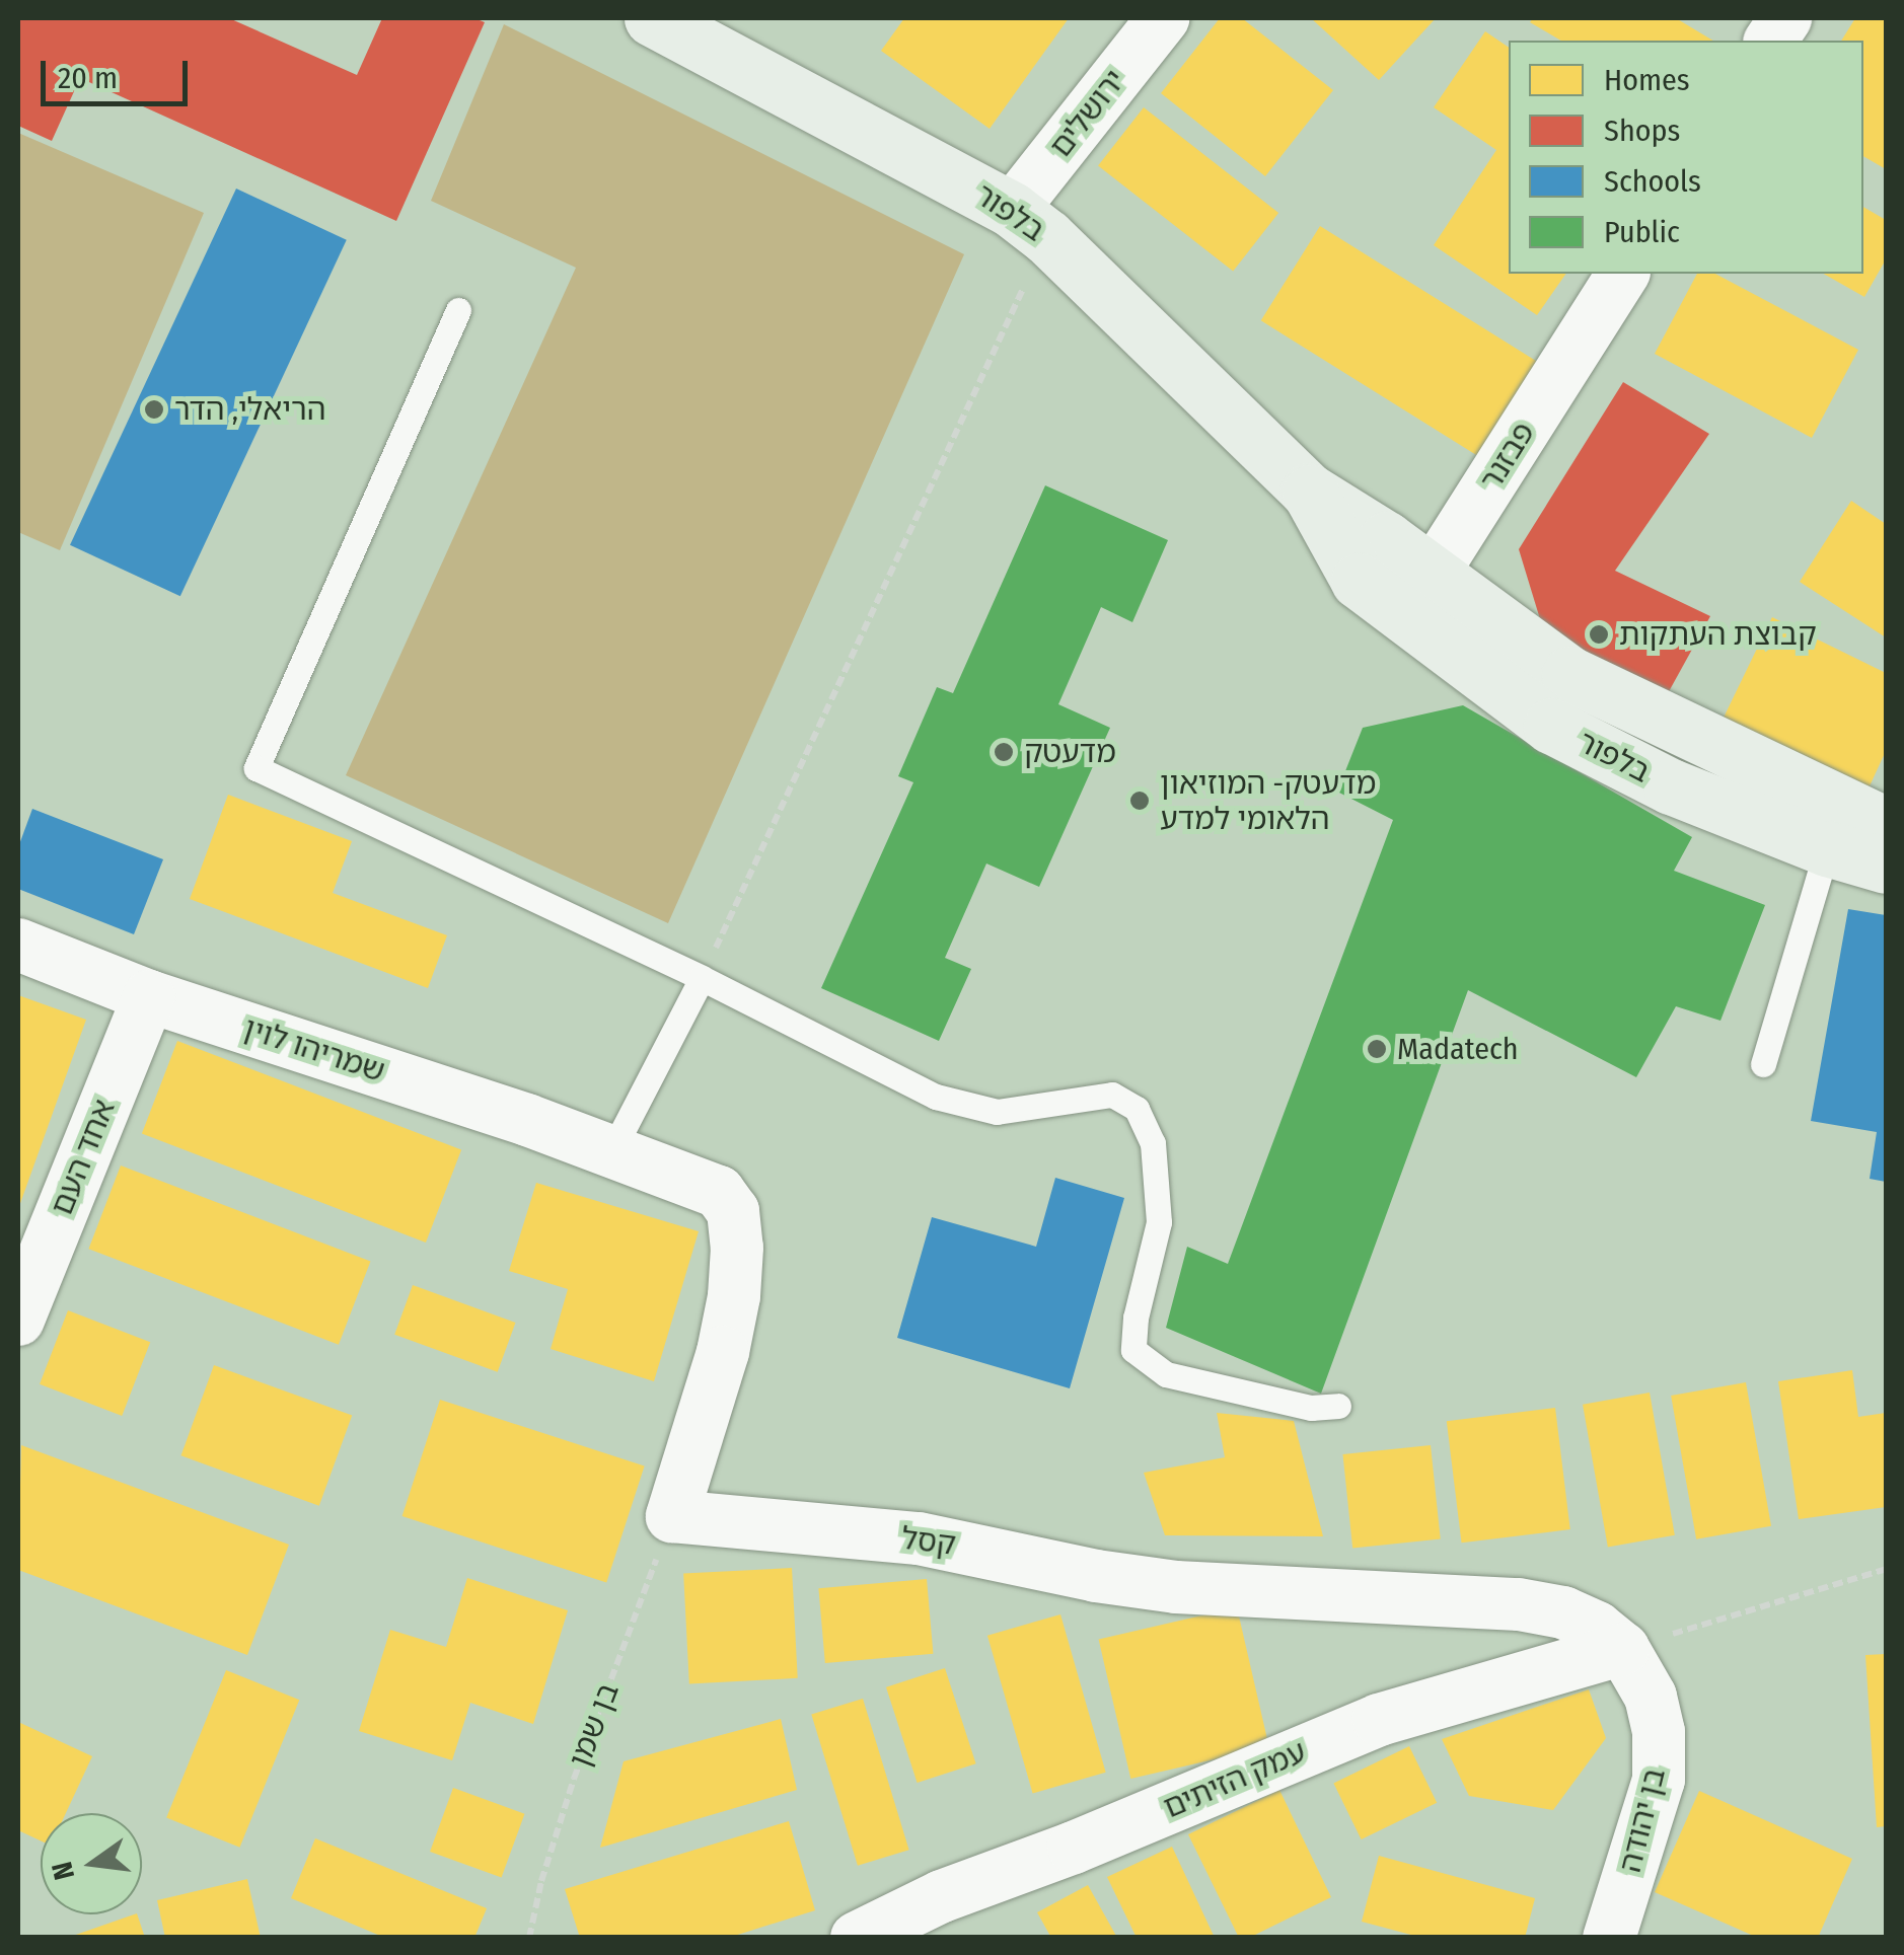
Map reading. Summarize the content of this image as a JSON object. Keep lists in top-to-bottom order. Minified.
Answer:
{"streets":{"street":["ירושלים","בלפור","פבזנר","שמריהו לוין","אחד העם","קסל","עמק הזיתים","בן יהודה"],"path":["בן שמן"]},"crossings":[["ירושלים","בלפור"],["בלפור","פבזנר"],["שמריהו לוין","אחד העם"],["קסל","בן שמן"],["קסל","עמק הזיתים"],["קסל","בן יהודה"],["עמק הזיתים","בן יהודה"]],"places":["הריאלי, הדר","קבוצת העתקות","מדעטק","מדעטק- המוזיאון הלאומי למדע","Madatech"],"legend":["Homes","Shops","Schools","Public"],"scale_bar":"20 m","north":"left"}
